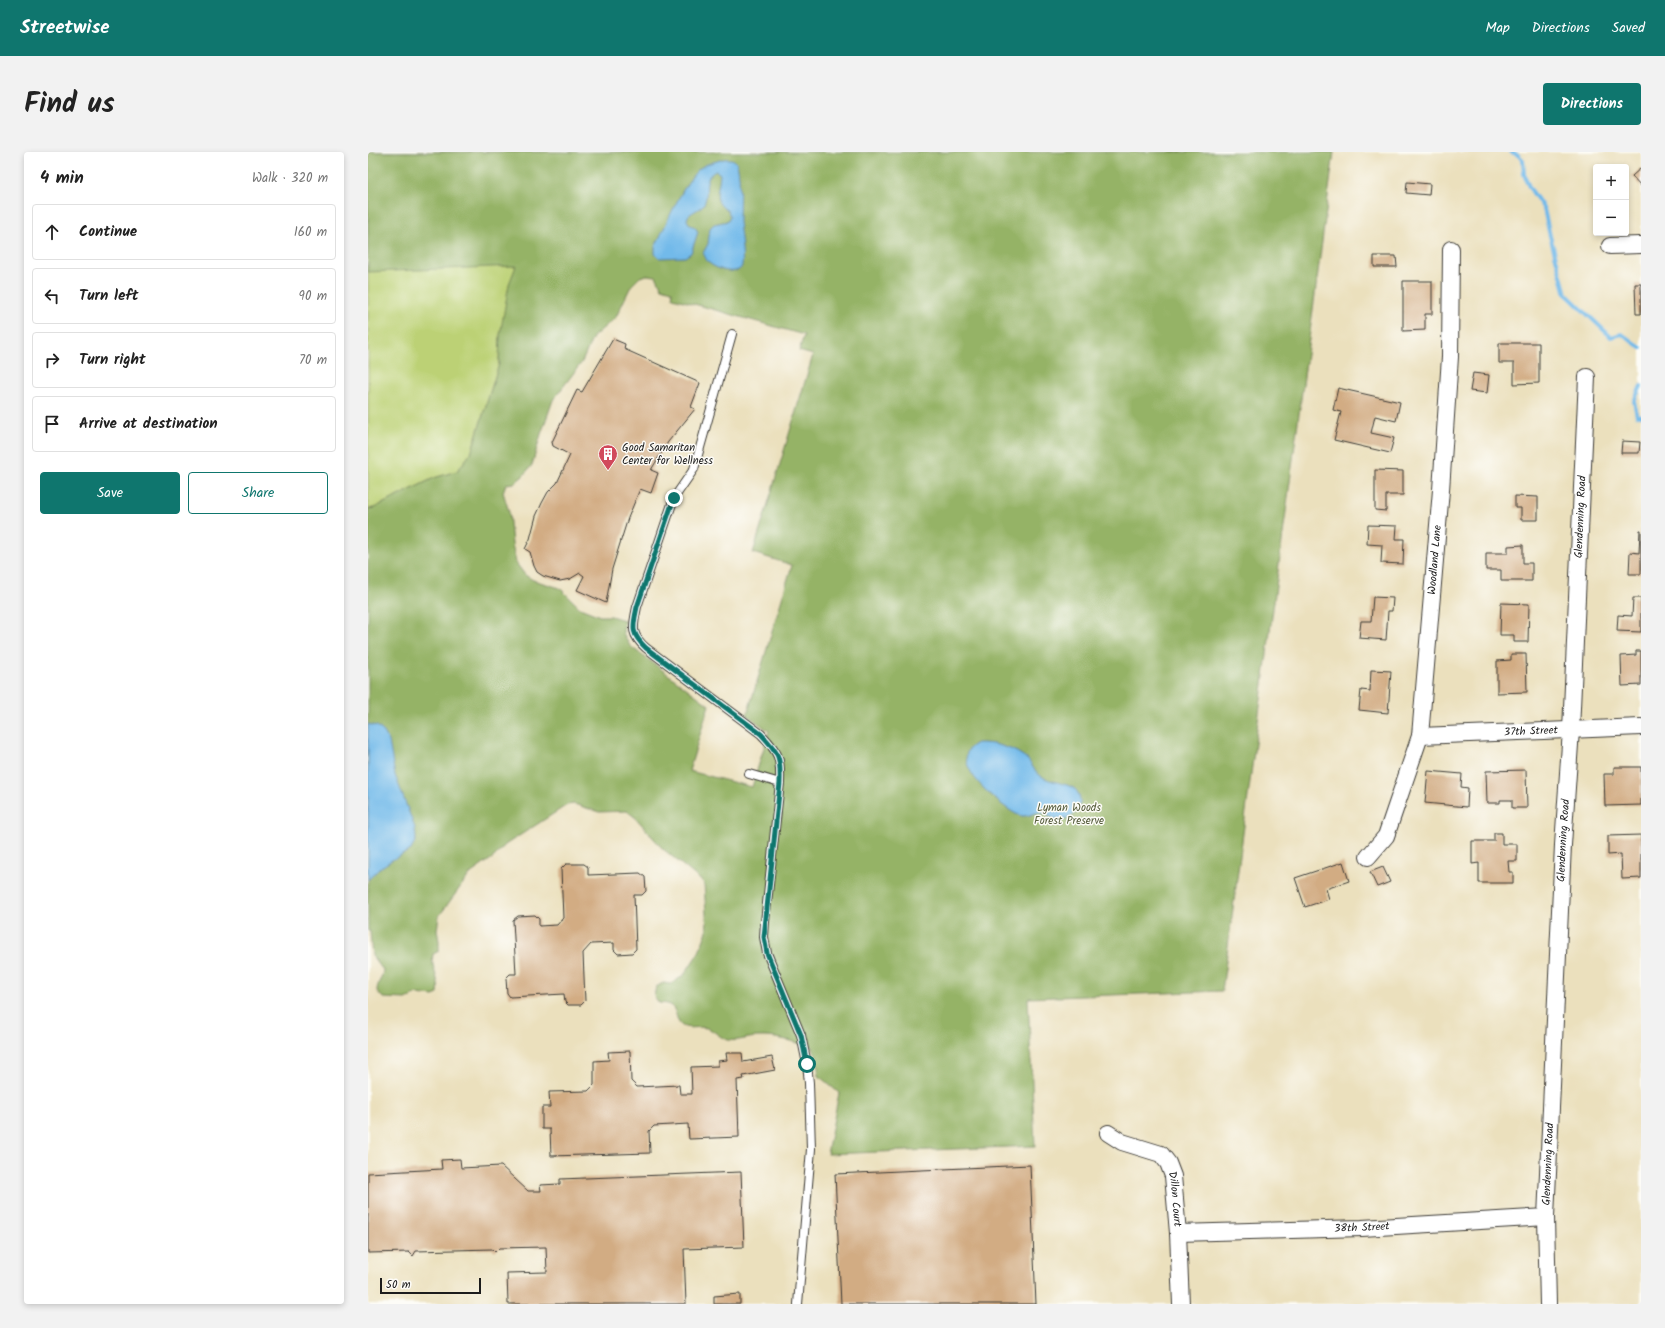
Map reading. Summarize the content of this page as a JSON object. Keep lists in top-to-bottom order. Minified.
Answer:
{"streets":{"street":["Glendenning Road","Woodland Lane","37th Street","Dillon Court","38th Street"]},"crossings":[["Glendenning Road","37th Street"],["Glendenning Road","38th Street"],["Woodland Lane","37th Street"],["Dillon Court","38th Street"]],"parks":["Lyman Woods Forest Preserve"],"places":{"building":["Good Samaritan Center for Wellness"]},"scale_bar":"50 m","page":{"header":"Streetwise","nav":["Map","Directions","Saved"],"title":"Find us","buttons":["Directions",["Save","Share"]],"heading":["4 min","Walk · 320 m"],"map_buttons":["+","−"],"list":[["Continue","160 m"],["Turn left","90 m"],["Turn right","70 m"],"Arrive at destination"],"scale":"50 m"}}
